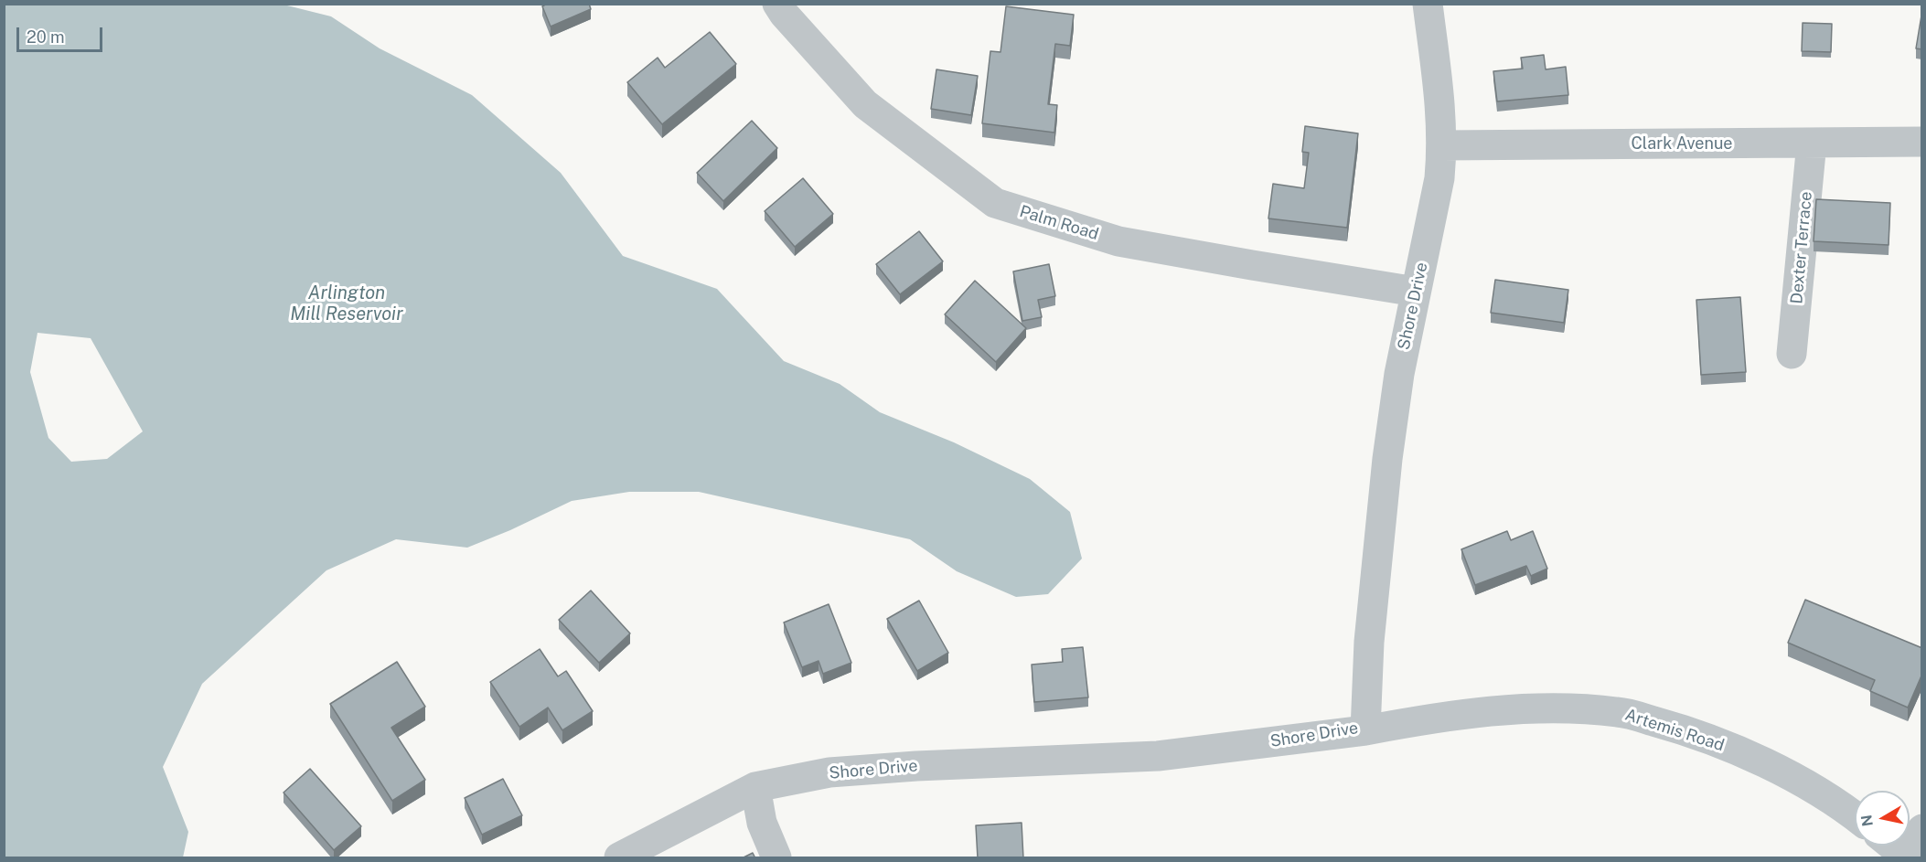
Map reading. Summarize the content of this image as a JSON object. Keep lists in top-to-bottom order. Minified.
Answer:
{"streets":{"street":["Clark Avenue","Palm Road","Dexter Terrace","Shore Drive","Artemis Road"]},"crossings":[["Clark Avenue","Dexter Terrace"],["Clark Avenue","Shore Drive"],["Palm Road","Shore Drive"],["Shore Drive","Artemis Road"]],"water":["Arlington Mill Reservoir"],"scale_bar":"20 m","north":"left"}
